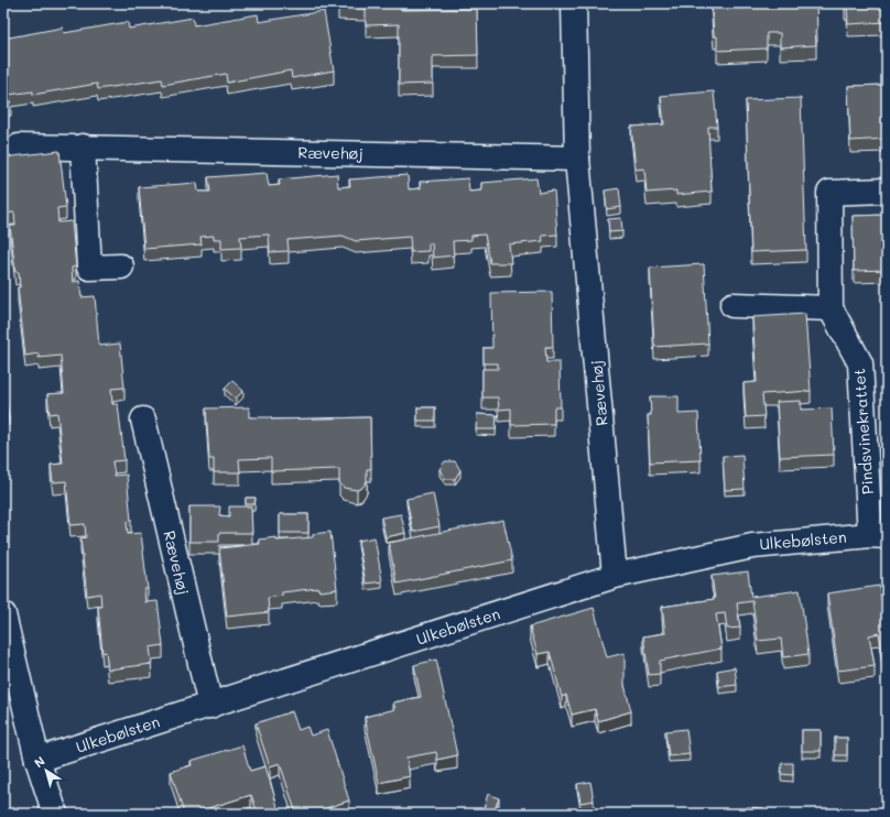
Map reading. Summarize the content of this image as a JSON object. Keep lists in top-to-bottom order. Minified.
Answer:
{"streets":{"street":["Rævehøj","Pindsvinekrattet","Ulkebølsten"]},"crossings":[["Rævehøj","Ulkebølsten"],["Pindsvinekrattet","Ulkebølsten"]],"north":"top left"}
